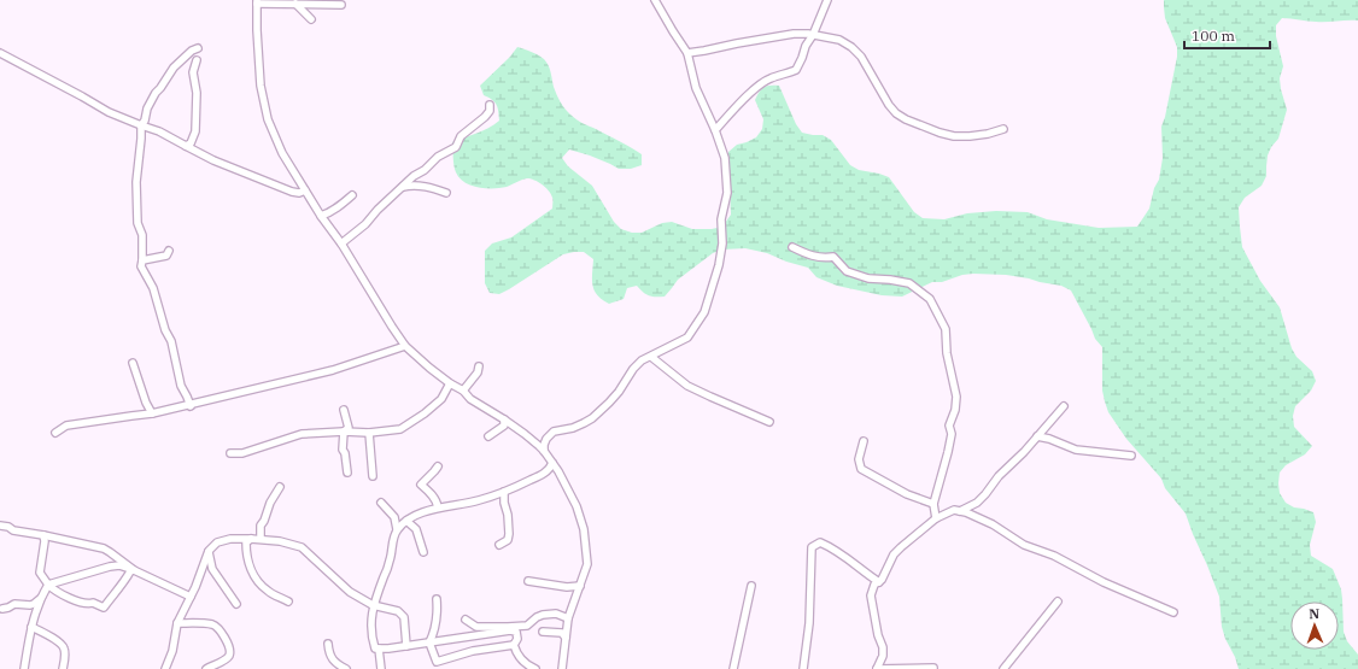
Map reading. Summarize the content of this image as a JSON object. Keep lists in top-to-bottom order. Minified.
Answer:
{"scale_bar":"100 m","north":"top"}
